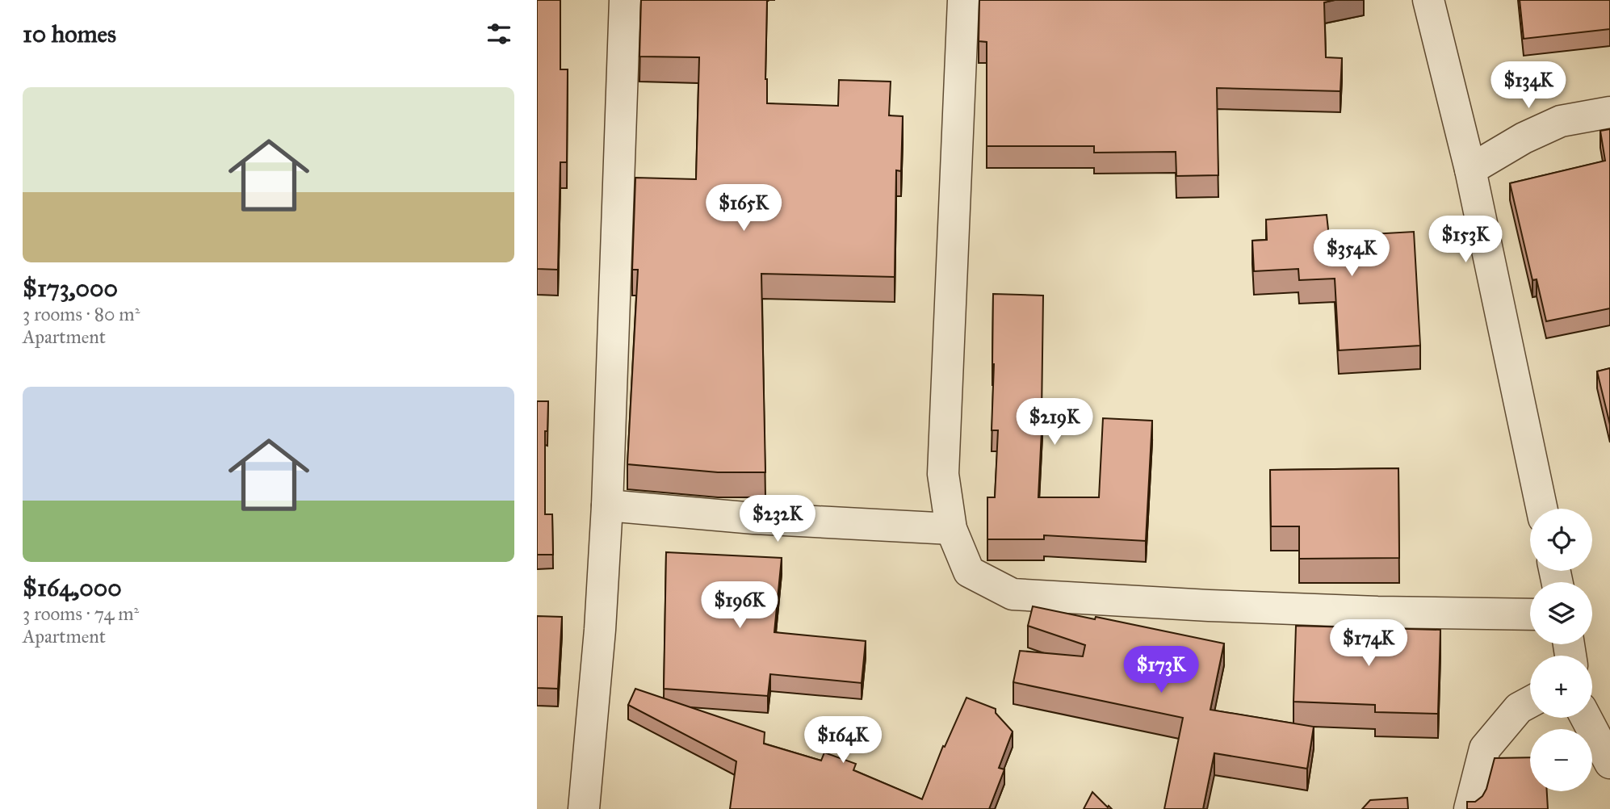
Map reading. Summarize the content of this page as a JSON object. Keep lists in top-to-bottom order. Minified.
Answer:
{"page":{"heading":"10 homes","price":["$134K","$165K","$153K","$354K","$219K","$232K","$196K","$174K","$173K","$164K"],"list":[{"name":"$173,000","note":"3 rooms · 80 m² · Apartment"},{"name":"$164,000","note":"3 rooms · 74 m² · Apartment"}],"map_buttons":["+","−"]}}
